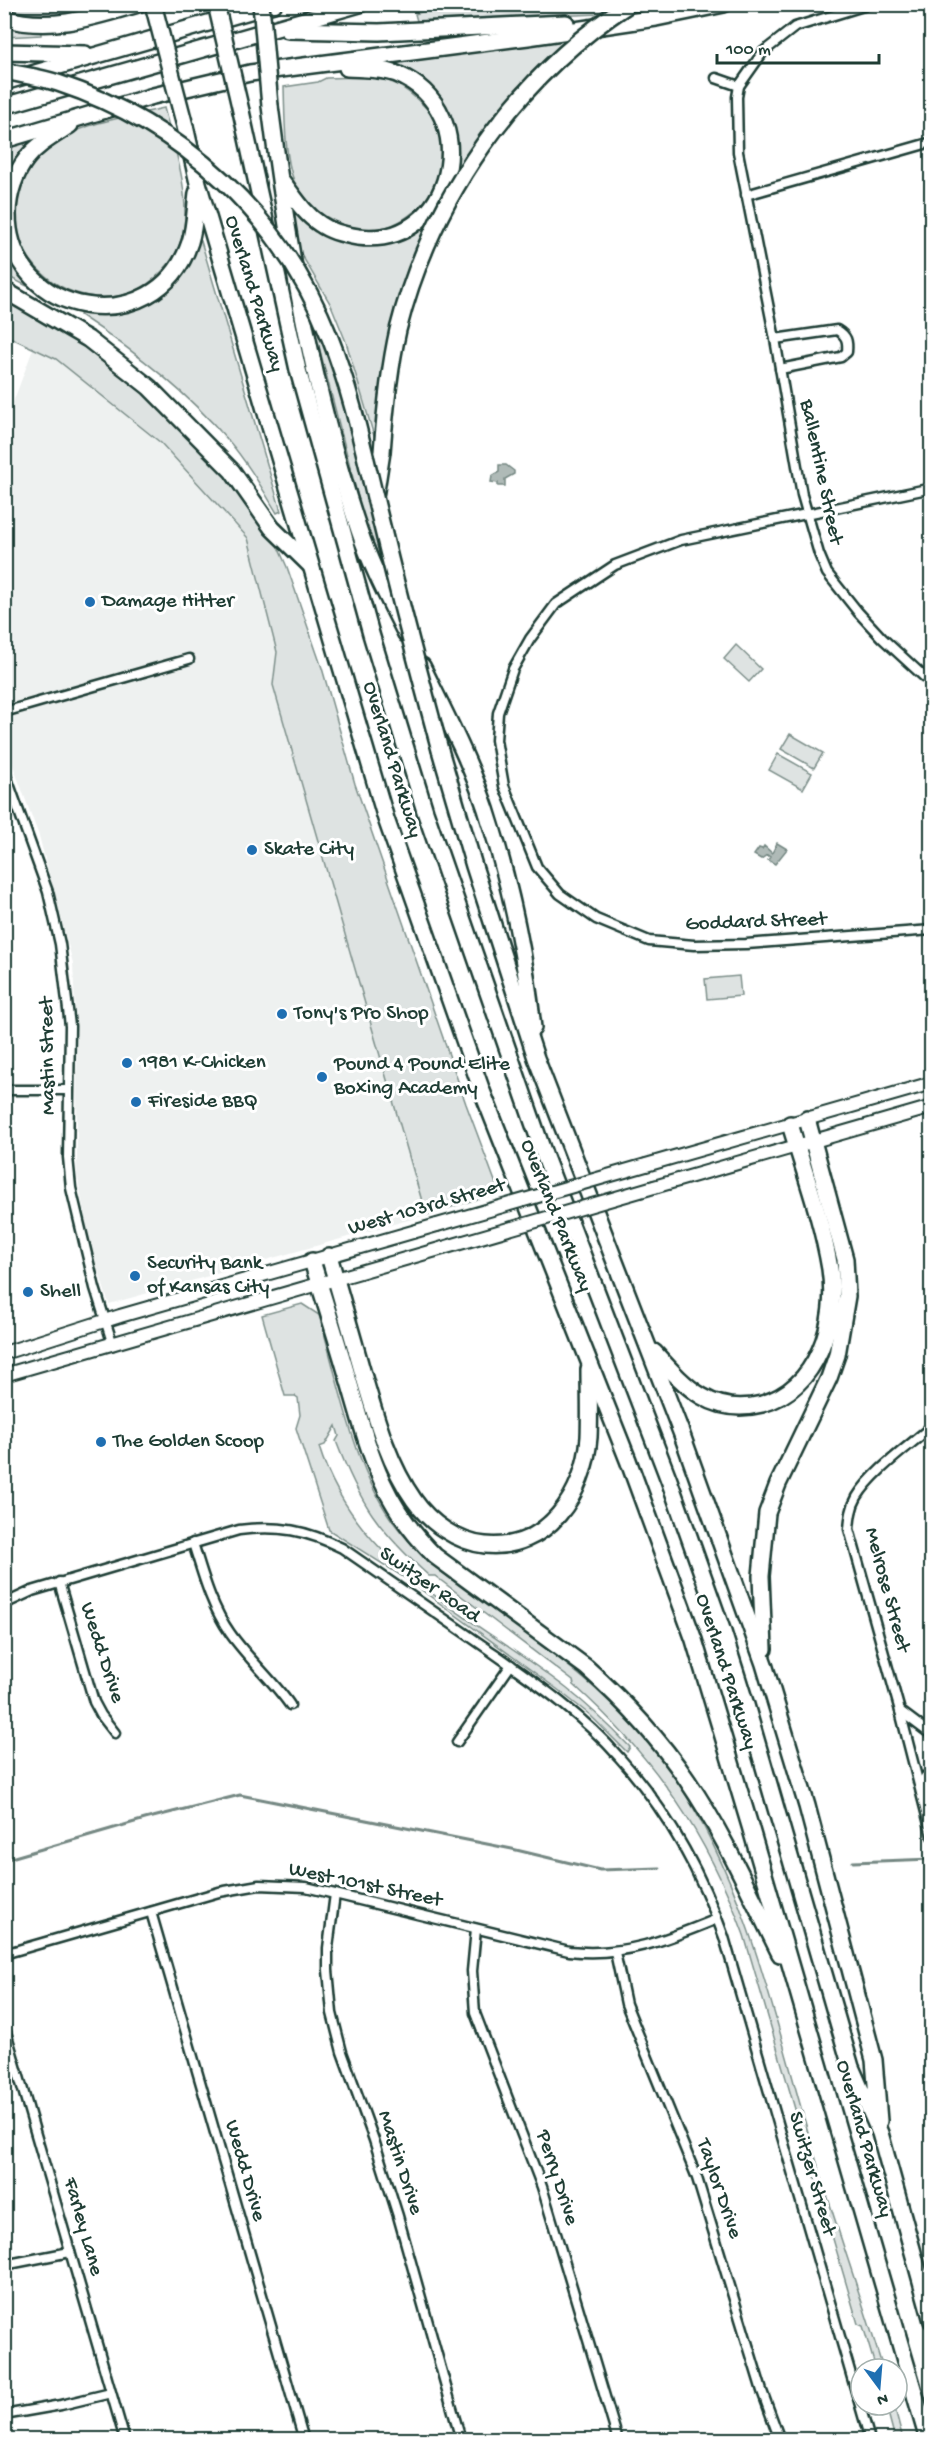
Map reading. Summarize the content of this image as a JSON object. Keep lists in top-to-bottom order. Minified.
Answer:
{"streets":{"highway":["Overland Parkway"],"main road":["West 103rd Street"],"street":["Ballentine Street","Goddard Street","Mastin Street","Switzer Road","Melrose Street","Wedd Drive","West 101st Street","Mastin Drive","Switzer Street","Perry Drive","Taylor Drive","Farley Lane"]},"crossings":[["Ballentine Street","Goddard Street"],["Mastin Street","West 103rd Street"],["Switzer Road","Wedd Drive"],["Switzer Road","West 101st Street"],["Switzer Road","Switzer Street"],["Wedd Drive","West 101st Street"],["West 101st Street","Mastin Drive"],["West 101st Street","Switzer Street"],["West 101st Street","Perry Drive"],["West 101st Street","Taylor Drive"]],"places":["Damage Hitter","Skate City","Tony's Pro Shop","1981 K-Chicken","Pound 4 Pound Elite Boxing Academy","Fireside BBQ","Security Bank of Kansas City","Shell","The Golden Scoop"],"scale_bar":"100 m","north":"bottom"}
